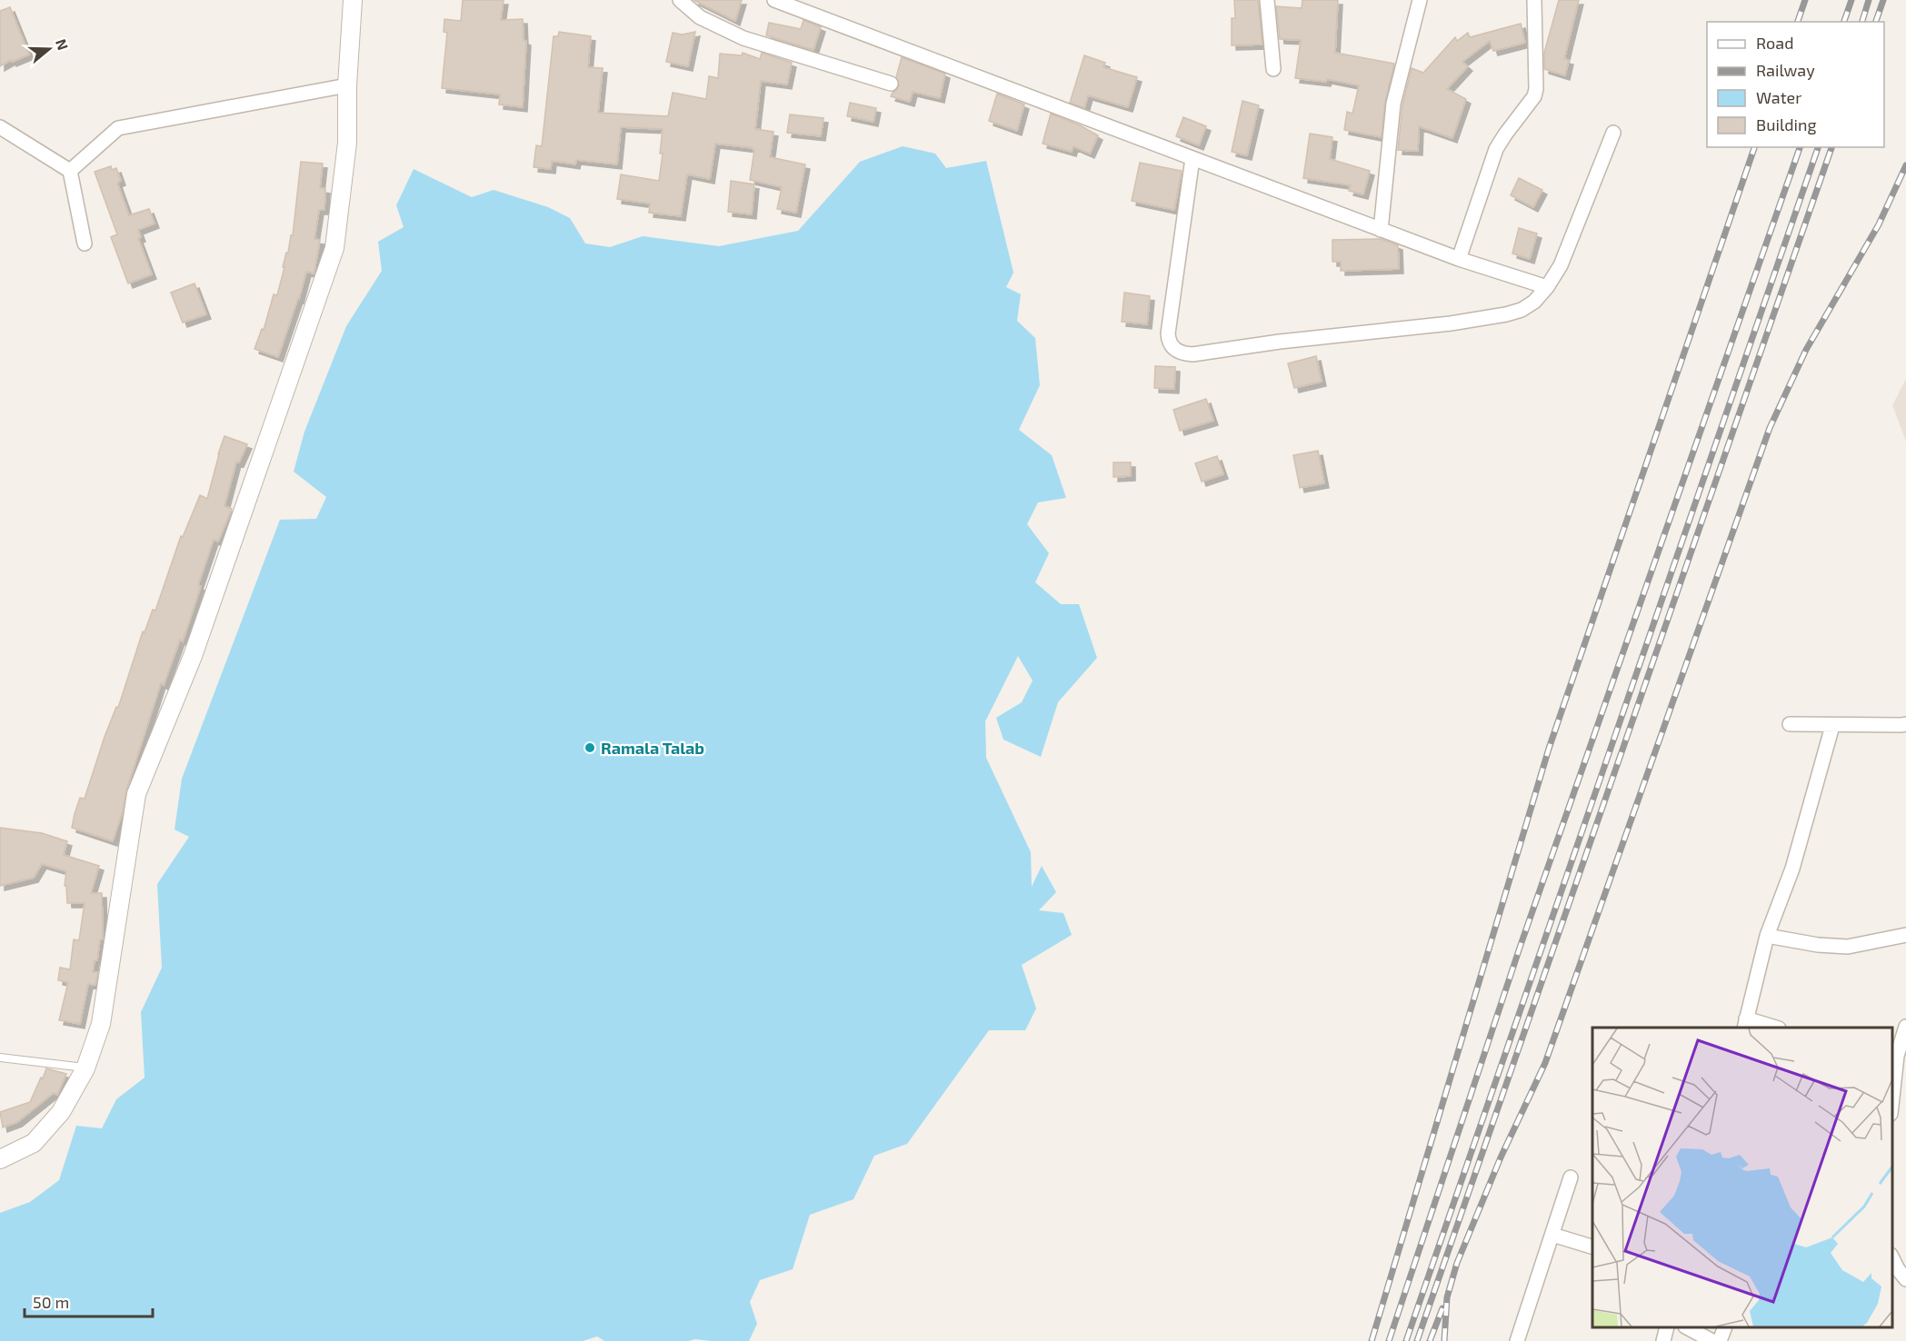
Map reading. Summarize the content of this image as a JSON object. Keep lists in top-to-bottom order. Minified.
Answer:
{"places":["Ramala Talab"],"legend":["Road","Railway","Water","Building"],"scale_bar":"50 m","north":"right"}
